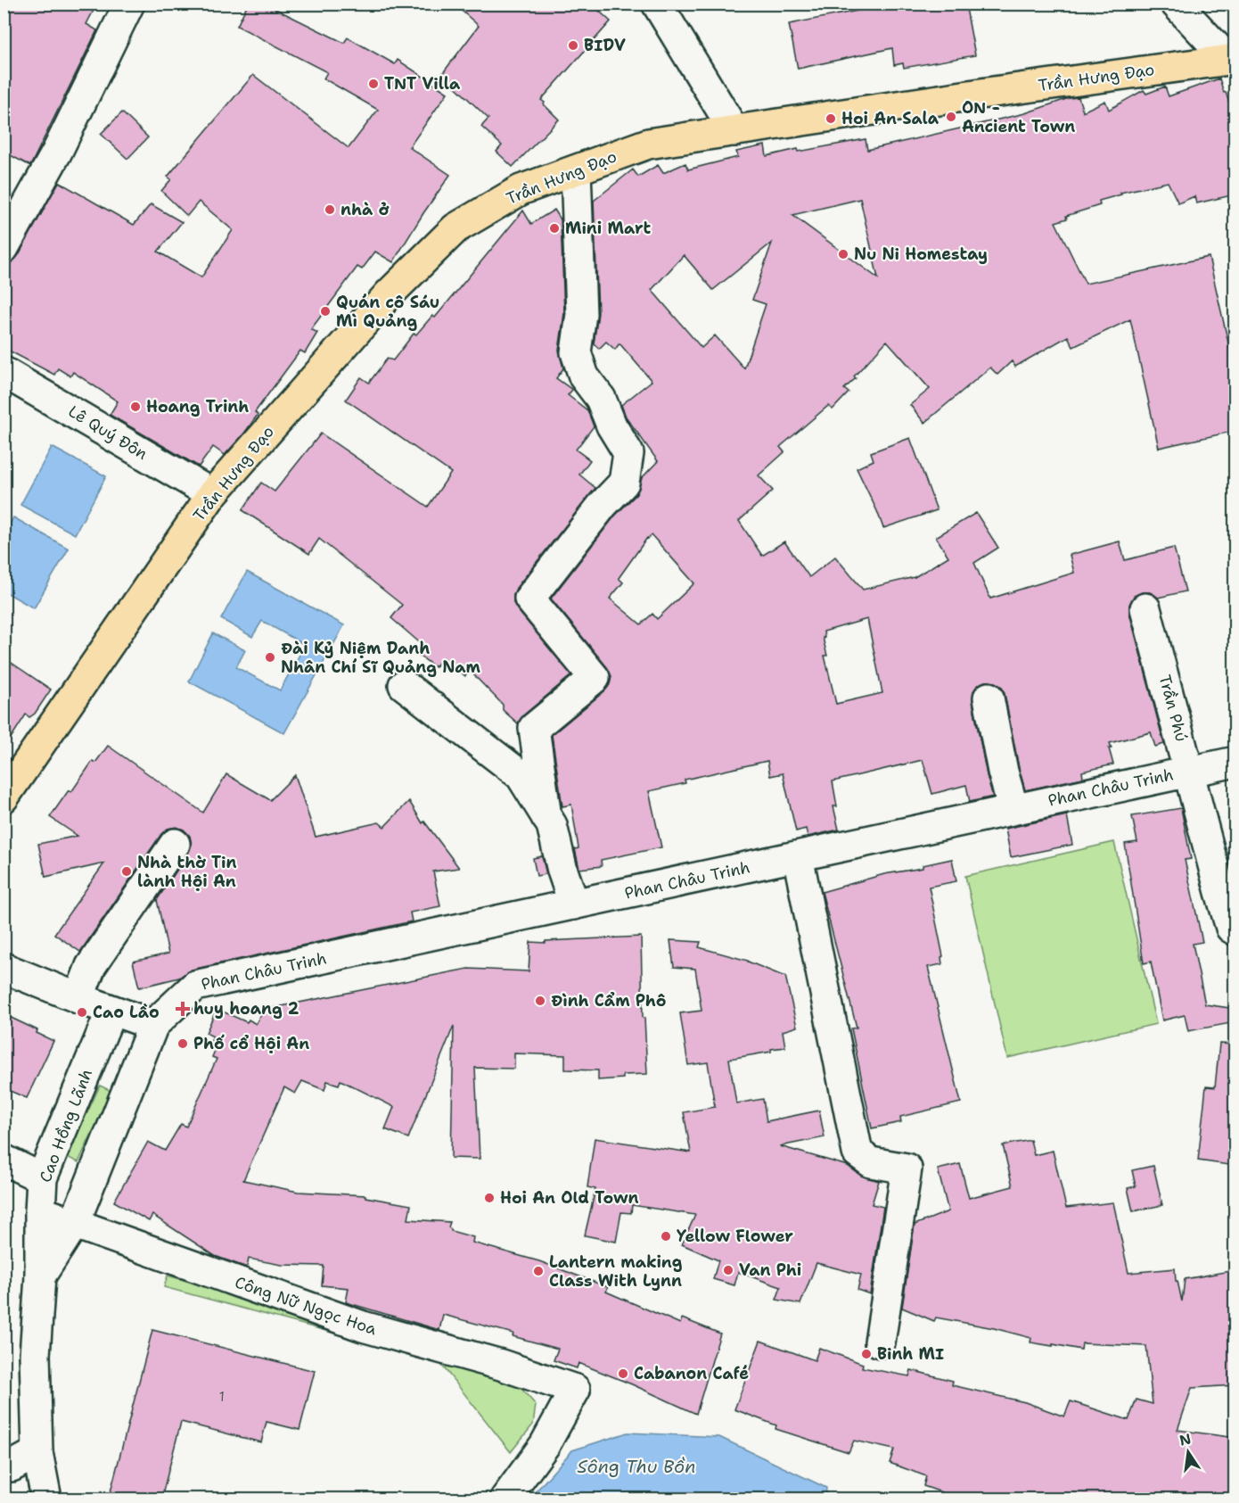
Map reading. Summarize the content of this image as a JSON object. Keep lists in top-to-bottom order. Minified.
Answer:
{"streets":{"main road":["Trần Hưng Đạo"],"street":["Lê Quý Đôn","Trần Phú","Phan Châu Trinh","Cao Hồng Lãnh","Công Nữ Ngọc Hoa"]},"crossings":[["Trần Hưng Đạo","Lê Quý Đôn"],["Trần Phú","Phan Châu Trinh"],["Phan Châu Trinh","Cao Hồng Lãnh"],["Cao Hồng Lãnh","Công Nữ Ngọc Hoa"]],"water":["Sông Thu Bồn"],"places":{"other":["BIDV","TNT Villa","ON - Ancient Town","Hoi An Sala","nhà ở","Mini Mart","Nu Ni Homestay","Quán cô Sáu Mì Quảng","Hoang Trinh","Đài Kỷ Niệm Danh Nhân Chí Sĩ Quảng Nam","Nhà thờ Tin lành Hội An","Đình Cẩm Phô","Cao Lầo","Phố cổ Hội An","Hoi An Old Town","Yellow Flower","Van Phi","Lantern making Class With Lynn","Binh MI","Cabanon Café"],"health":["huy hoang 2"]},"house_numbers":["1"],"north":"top"}
